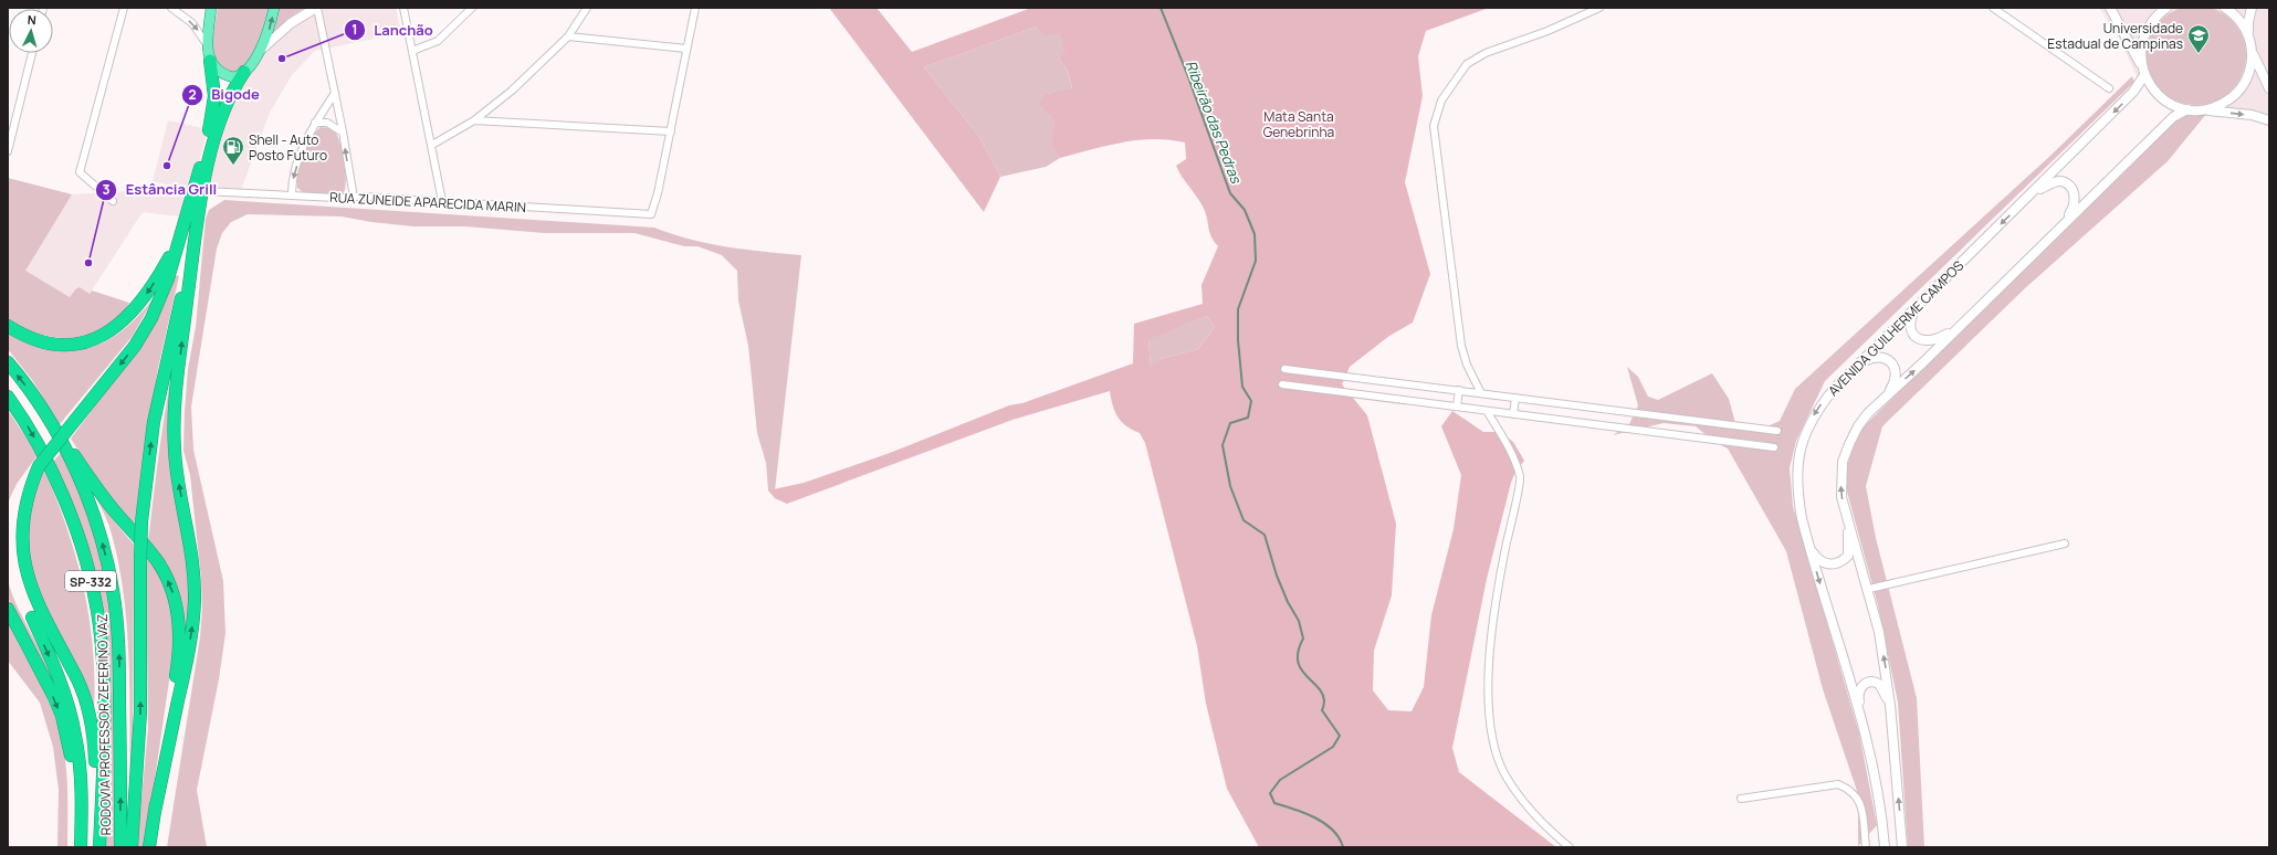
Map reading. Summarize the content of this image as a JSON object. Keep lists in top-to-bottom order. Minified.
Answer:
{"streets":{"highway":["SP-332","RODOVIA PROFESSOR ZEFERINO VAZ"],"main road":["AVENIDA GUILHERME CAMPOS"],"street":["RUA ZUNEIDE APARECIDA MARIN"]},"water":["Ribeirão das Pedras"],"parks":["Mata Santa Genebrinha"],"places":{"school or university":["Universidade Estadual de Campinas"],"other":["Lanchão","Bigode","Estância Grill"],"fuel station":["Shell - Auto Posto Futuro"]},"north":"top"}
